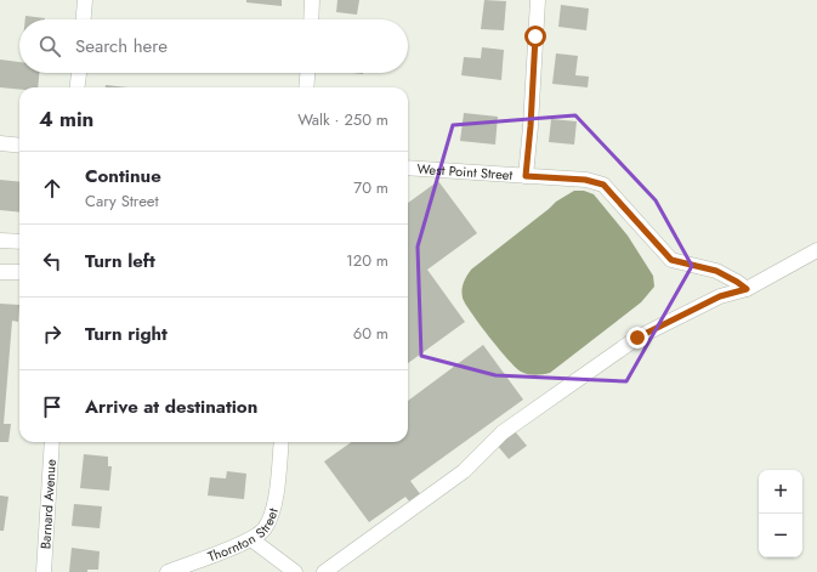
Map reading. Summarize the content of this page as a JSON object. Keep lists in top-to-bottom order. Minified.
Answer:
{"streets":{"street":["West Point Street","Barnard Avenue","Thornton Street"]},"page":{"search":"Search here","heading":["4 min","Walk · 250 m"],"list":[["Continue","Cary Street","70 m"],["Turn left","120 m"],["Turn right","60 m"],"Arrive at destination"],"map_buttons":["+","−"]}}
